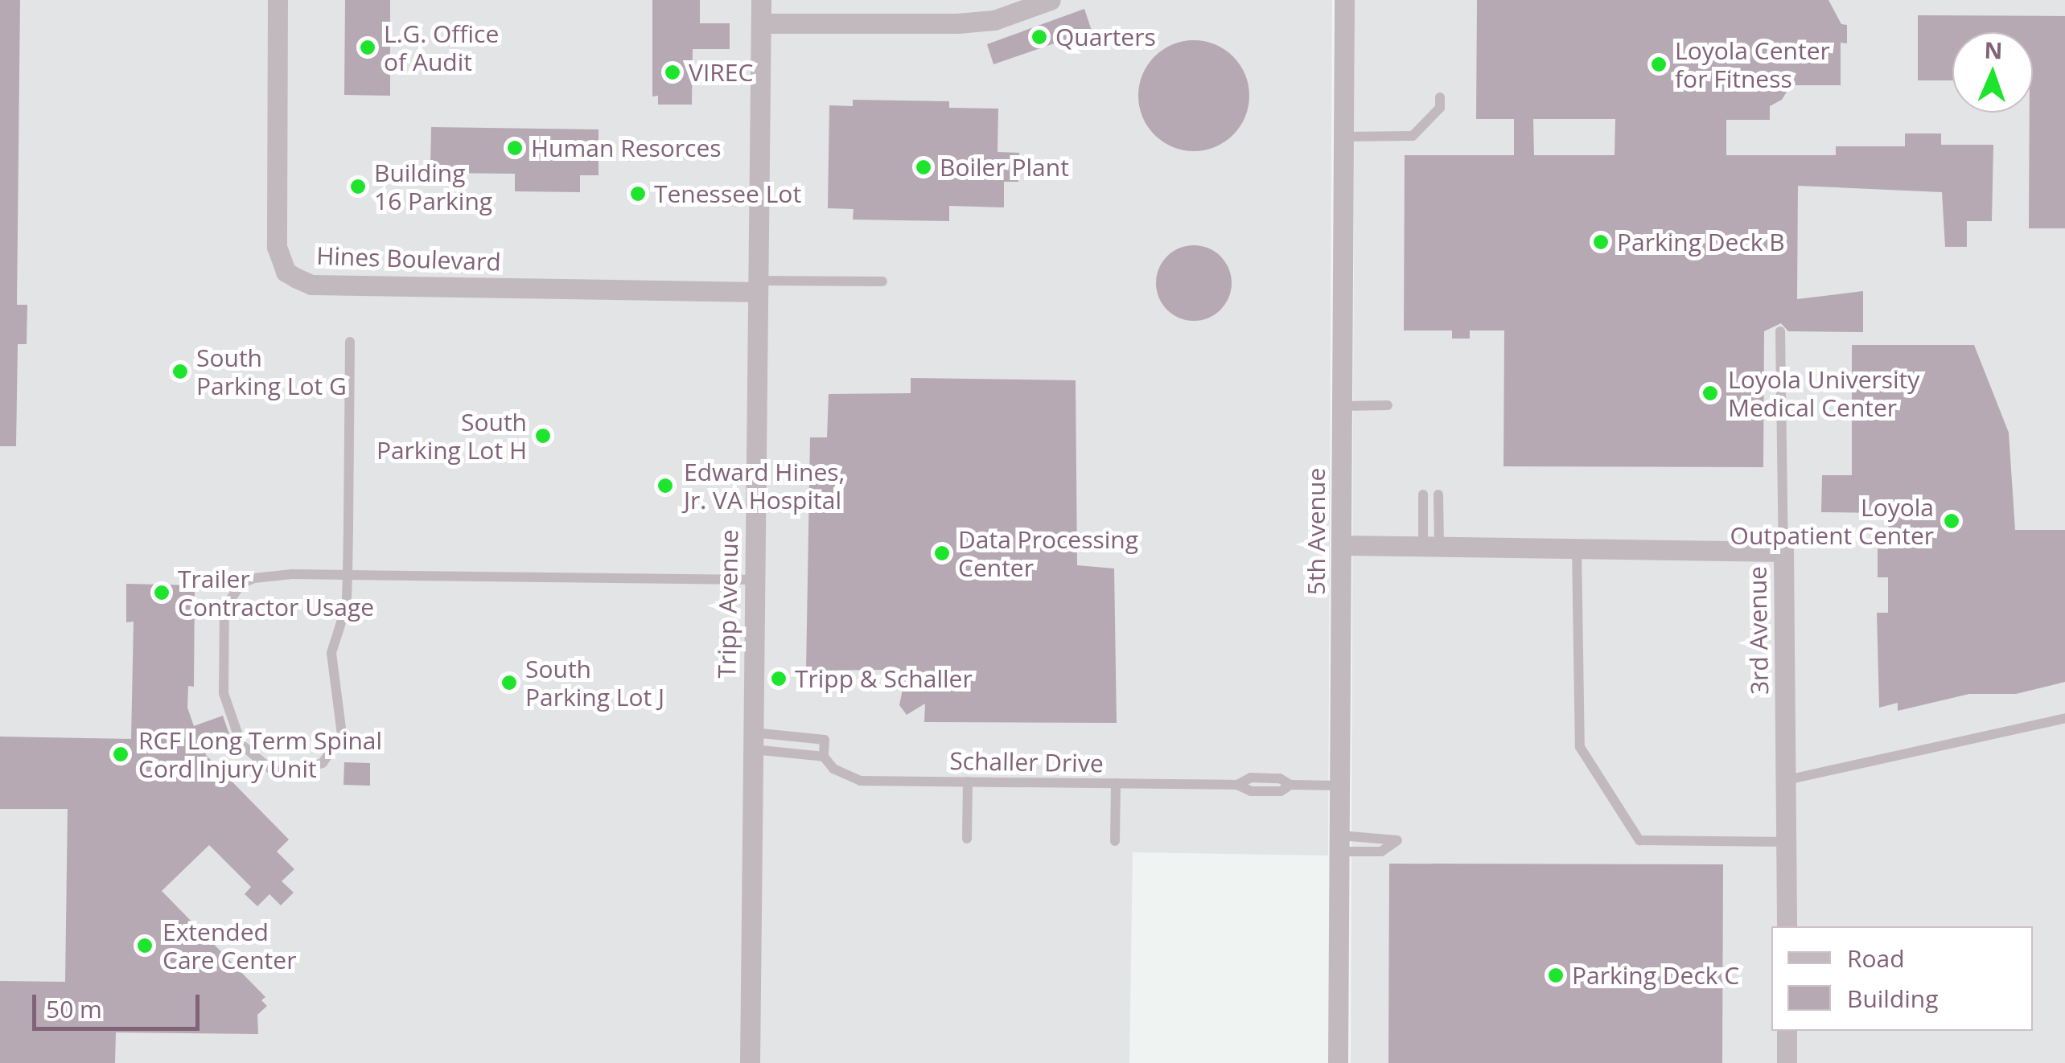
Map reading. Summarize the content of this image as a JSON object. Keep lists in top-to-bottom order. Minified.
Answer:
{"streets":{"street":["Hines Boulevard","5th Avenue","Tripp Avenue","3rd Avenue"],"lane":["Schaller Drive"]},"crossings":[["Hines Boulevard","Tripp Avenue"],["5th Avenue","Schaller Drive"]],"places":["Quarters","L.G. Office of Audit","Loyola Center for Fitness","VIREC","Human Resorces","Boiler Plant","Building 16 Parking","Tenessee Lot","Parking Deck B","South Parking Lot G","Loyola University Medical Center","South Parking Lot H","Edward Hines, Jr. VA Hospital","Loyola Outpatient Center","Data Processing Center","Trailer Contractor Usage","Tripp & Schaller","South Parking Lot J","RCF Long Term Spinal Cord Injury Unit","Extended Care Center","Parking Deck C"],"legend":["Road","Building"],"scale_bar":"50 m","north":"top"}
